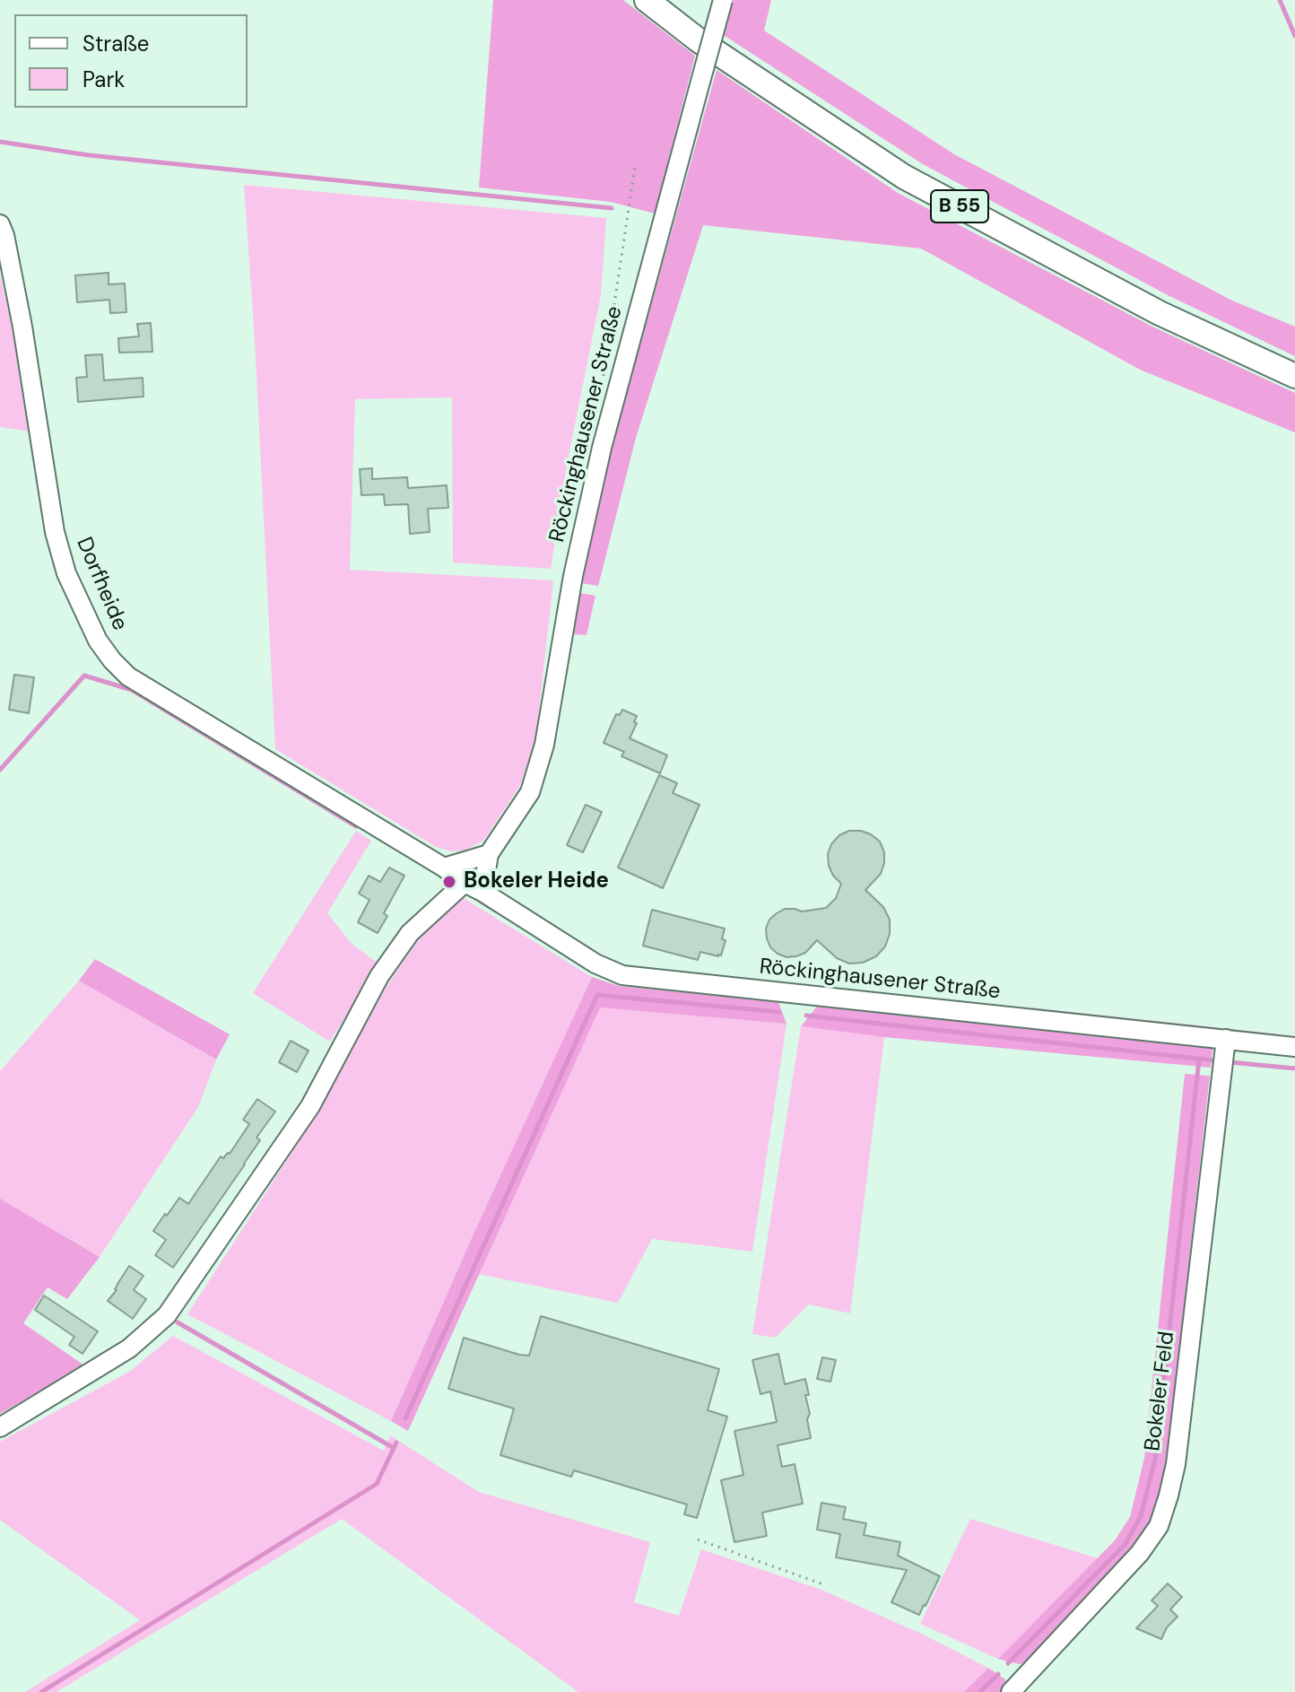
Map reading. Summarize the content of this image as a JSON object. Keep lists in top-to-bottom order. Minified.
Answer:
{"streets":{"main road":["B 55"],"street":["Röckinghausener Straße","Dorfheide","Bokeler Feld"]},"crossings":[["Röckinghausener Straße","Dorfheide"],["Röckinghausener Straße","Bokeler Feld"]],"places":["Bokeler Heide"],"legend":["Straße","Park"]}
